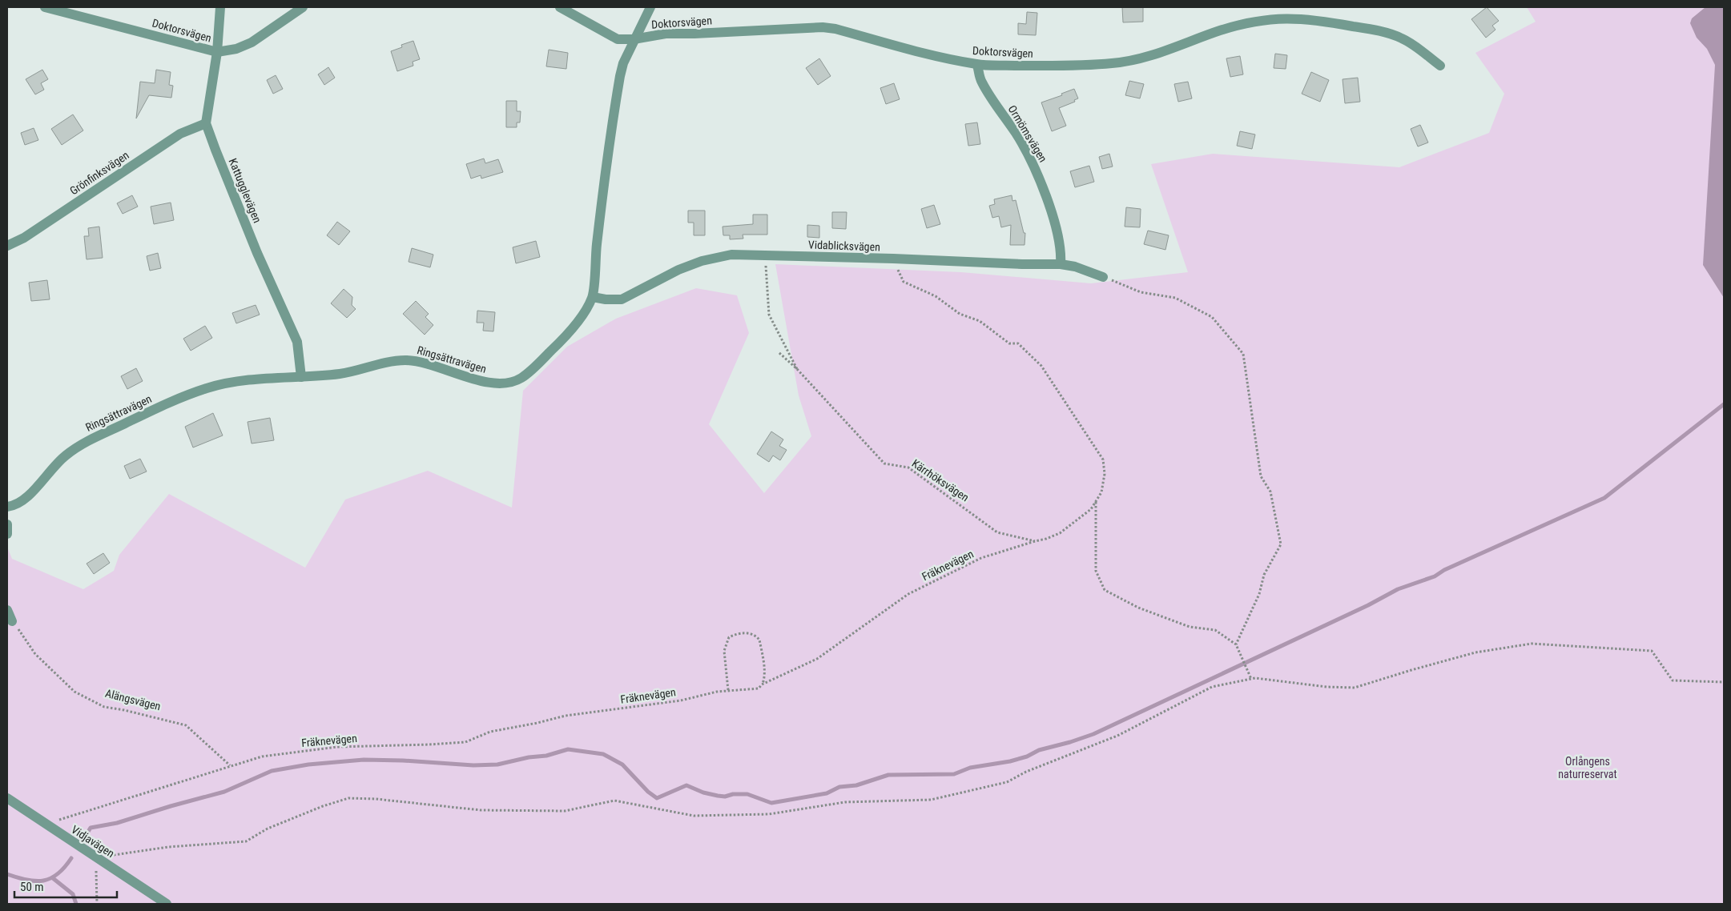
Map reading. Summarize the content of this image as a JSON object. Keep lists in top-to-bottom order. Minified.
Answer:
{"streets":{"street":["Doktorsvägen","Ormömsvägen","Grönfinksvägen","Kattugglevägen","Vidablicksvägen","Ringsättravägen","Vidjavägen"],"path":["Kärrhöksvägen","Fräknevägen","Alängsvägen"]},"crossings":[["Doktorsvägen","Ormömsvägen"],["Doktorsvägen","Kattugglevägen"],["Doktorsvägen","Ringsättravägen"],["Ormömsvägen","Vidablicksvägen"],["Grönfinksvägen","Kattugglevägen"],["Kattugglevägen","Ringsättravägen"],["Vidablicksvägen","Ringsättravägen"],["Vidablicksvägen","Kärrhöksvägen"],["Kärrhöksvägen","Fräknevägen"],["Fräknevägen","Alängsvägen"],["Fräknevägen","Vidjavägen"]],"parks":["Orlångens naturreservat"],"scale_bar":"50 m"}
